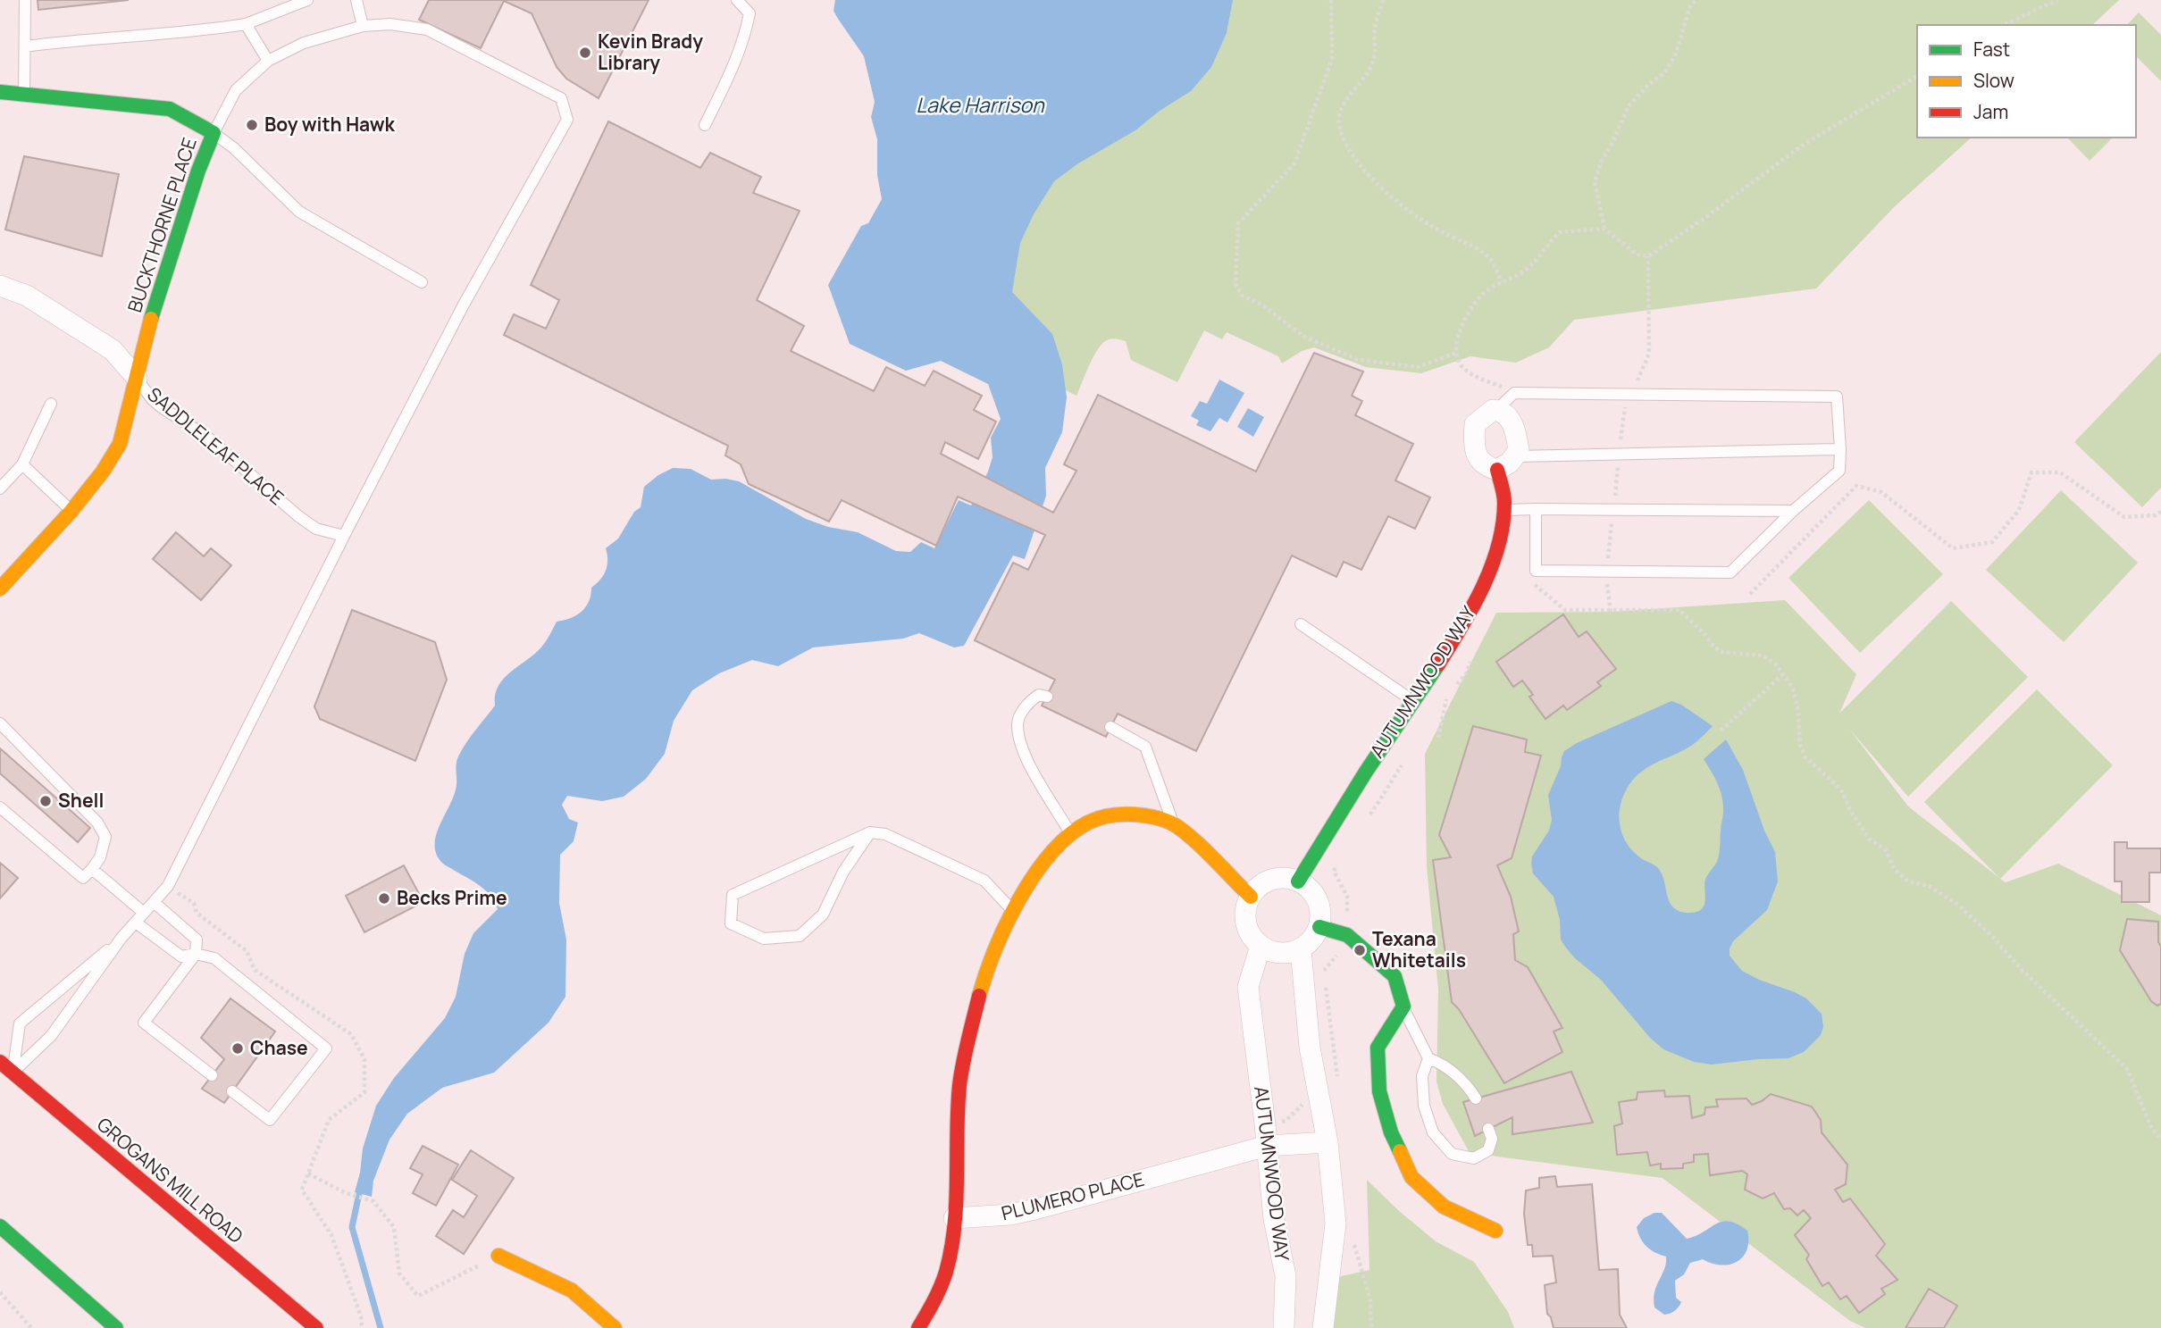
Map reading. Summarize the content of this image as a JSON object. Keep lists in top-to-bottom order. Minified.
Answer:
{"streets":{"street":["BUCKTHORNE PLACE","SADDLELEAF PLACE","AUTUMNWOOD WAY","GROGANS MILL ROAD","PLUMERO PLACE"]},"crossings":[["BUCKTHORNE PLACE","SADDLELEAF PLACE"],["AUTUMNWOOD WAY","PLUMERO PLACE"]],"water":["Lake Harrison"],"places":["Kevin Brady Library","Boy with Hawk","Shell","Becks Prime","Texana Whitetails","Chase"],"legend":["Fast","Slow","Jam"]}
